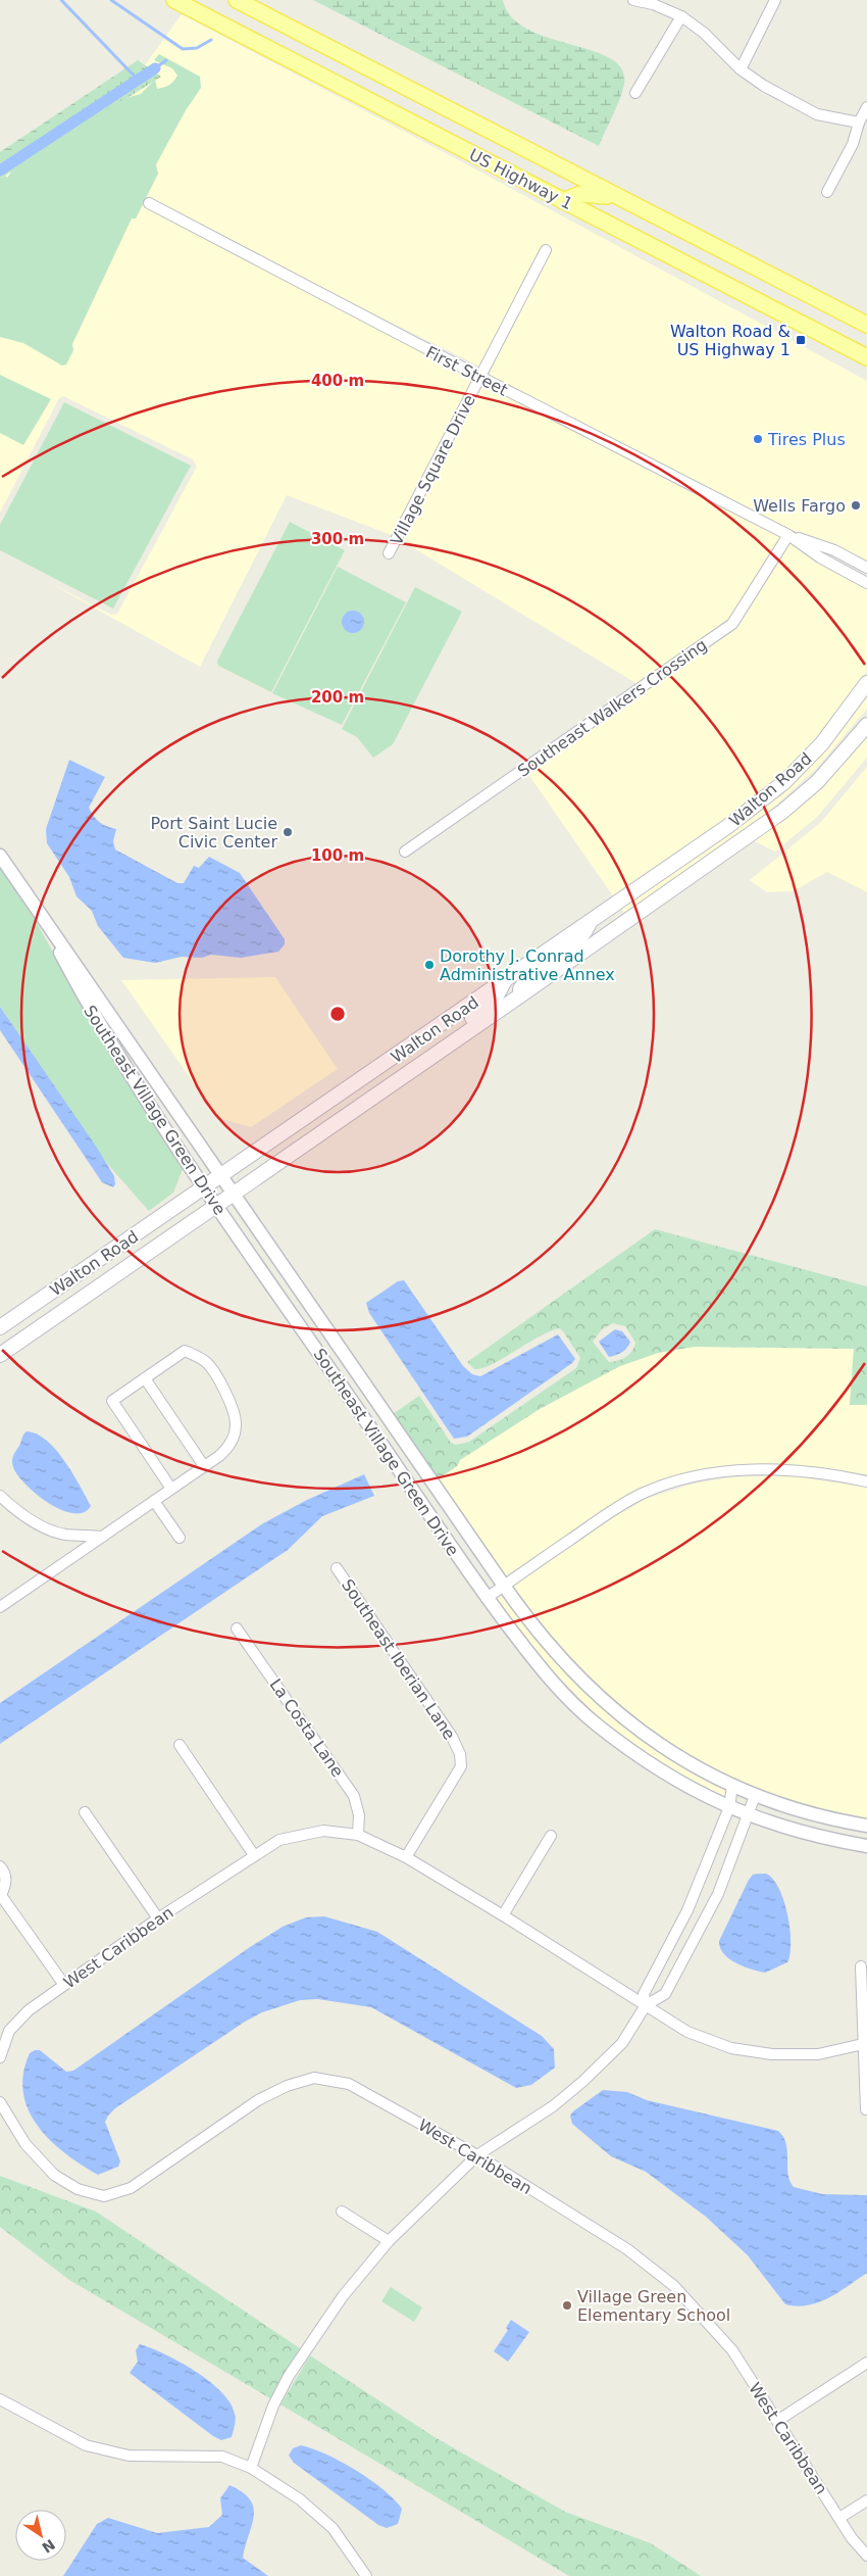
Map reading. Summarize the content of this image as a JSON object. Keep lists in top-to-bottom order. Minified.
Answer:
{"streets":{"main road":["US Highway 1","Walton Road"],"street":["First Street","Village Square Drive","Southeast Walkers Crossing","Southeast Village Green Drive","Southeast Iberian Lane","La Costa Lane","West Caribbean"]},"crossings":[["First Street","Village Square Drive"],["First Street","Southeast Walkers Crossing"],["Walton Road","Southeast Village Green Drive"],["Southeast Iberian Lane","West Caribbean"],["La Costa Lane","West Caribbean"]],"places":{"transit":["Walton Road & US Highway 1"],"other":["Tires Plus","Wells Fargo","Port Saint Lucie Civic Center","Dorothy J. Conrad Administrative Annex","Village Green Elementary School"]},"north":"bottom right","rings":["400 m","300 m","200 m","100 m"]}
